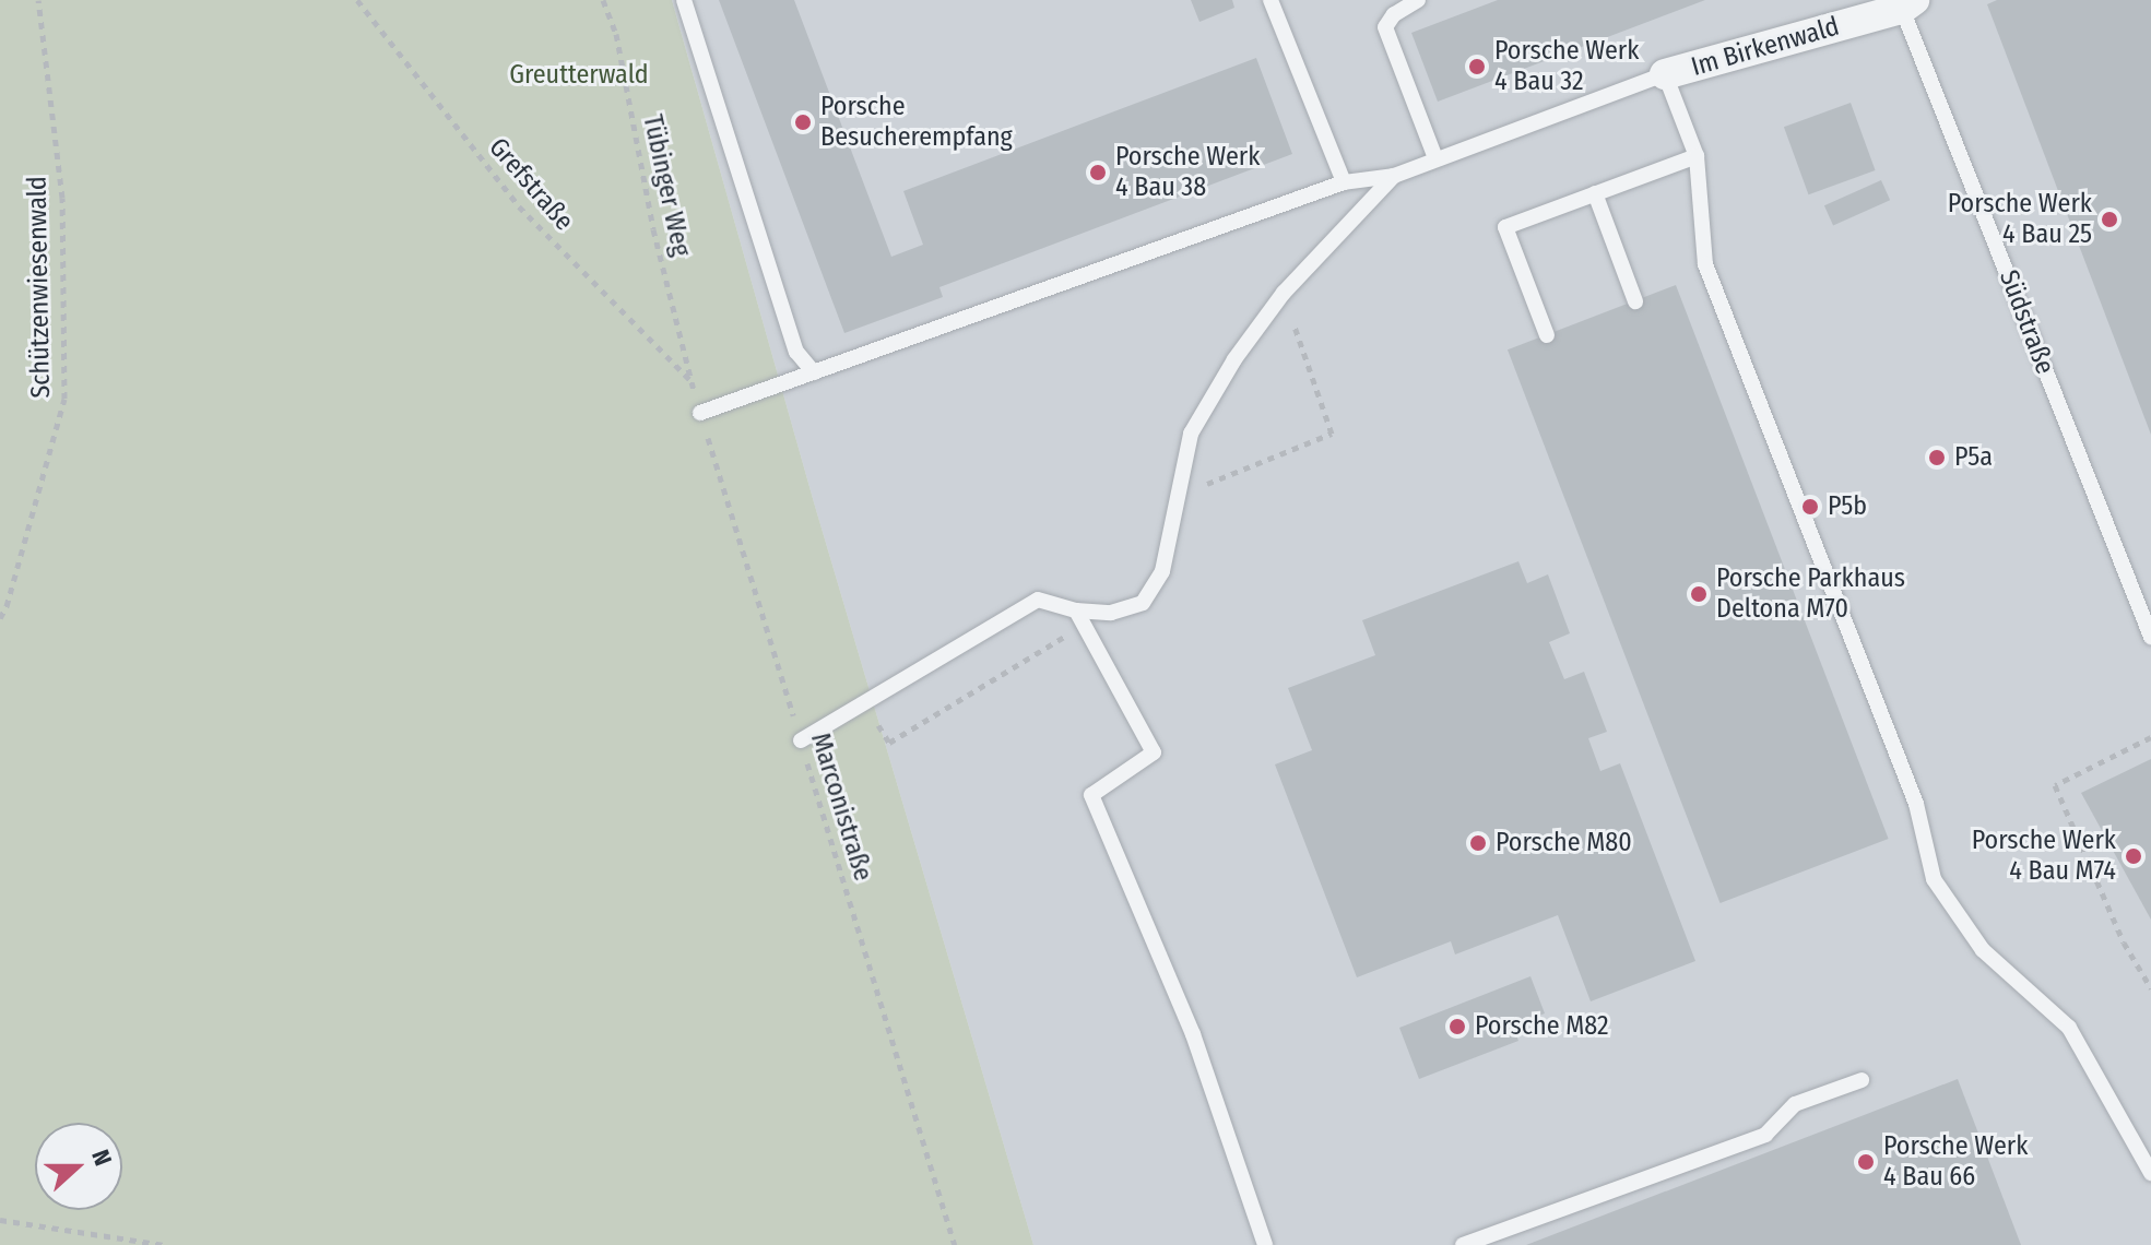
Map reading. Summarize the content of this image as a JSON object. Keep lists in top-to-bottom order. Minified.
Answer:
{"streets":{"street":["Im Birkenwald"],"lane":["Südstraße"],"path":["Grefstraße","Tübinger Weg","Schützenwiesenwald","Marconistraße"]},"crossings":[["Im Birkenwald","Südstraße"],["Grefstraße","Tübinger Weg"],["Grefstraße","Marconistraße"],["Tübinger Weg","Marconistraße"]],"parks":["Greutterwald"],"places":["Porsche Werk 4 Bau 32","Porsche Besucherempfang","Porsche Werk 4 Bau 38","Porsche Werk 4 Bau 25","P5a","P5b","Porsche Parkhaus Deltona M70","Porsche M80","Porsche Werk 4 Bau M74","Porsche M82","Porsche Werk 4 Bau 66"],"north":"right"}
